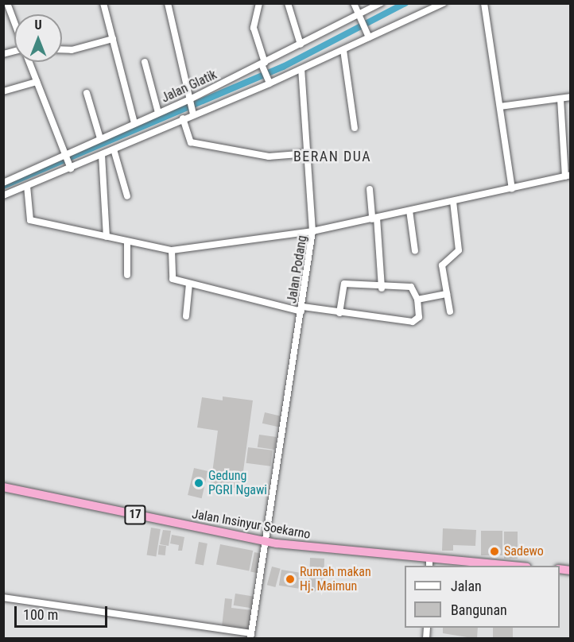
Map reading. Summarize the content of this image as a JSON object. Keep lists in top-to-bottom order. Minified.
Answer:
{"streets":{"highway":["17","Jalan Insinyur Soekarno"],"street":["Jalan Glatik","Jalan Podang"]},"crossings":[["Jalan Podang","Jalan Insinyur Soekarno"]],"districts":["BERAN DUA"],"places":["Gedung PGRI Ngawi","Sadewo","Rumah makan Hj. Maimun"],"legend":["Jalan","Bangunan"],"scale_bar":"100 m","north":"top"}
